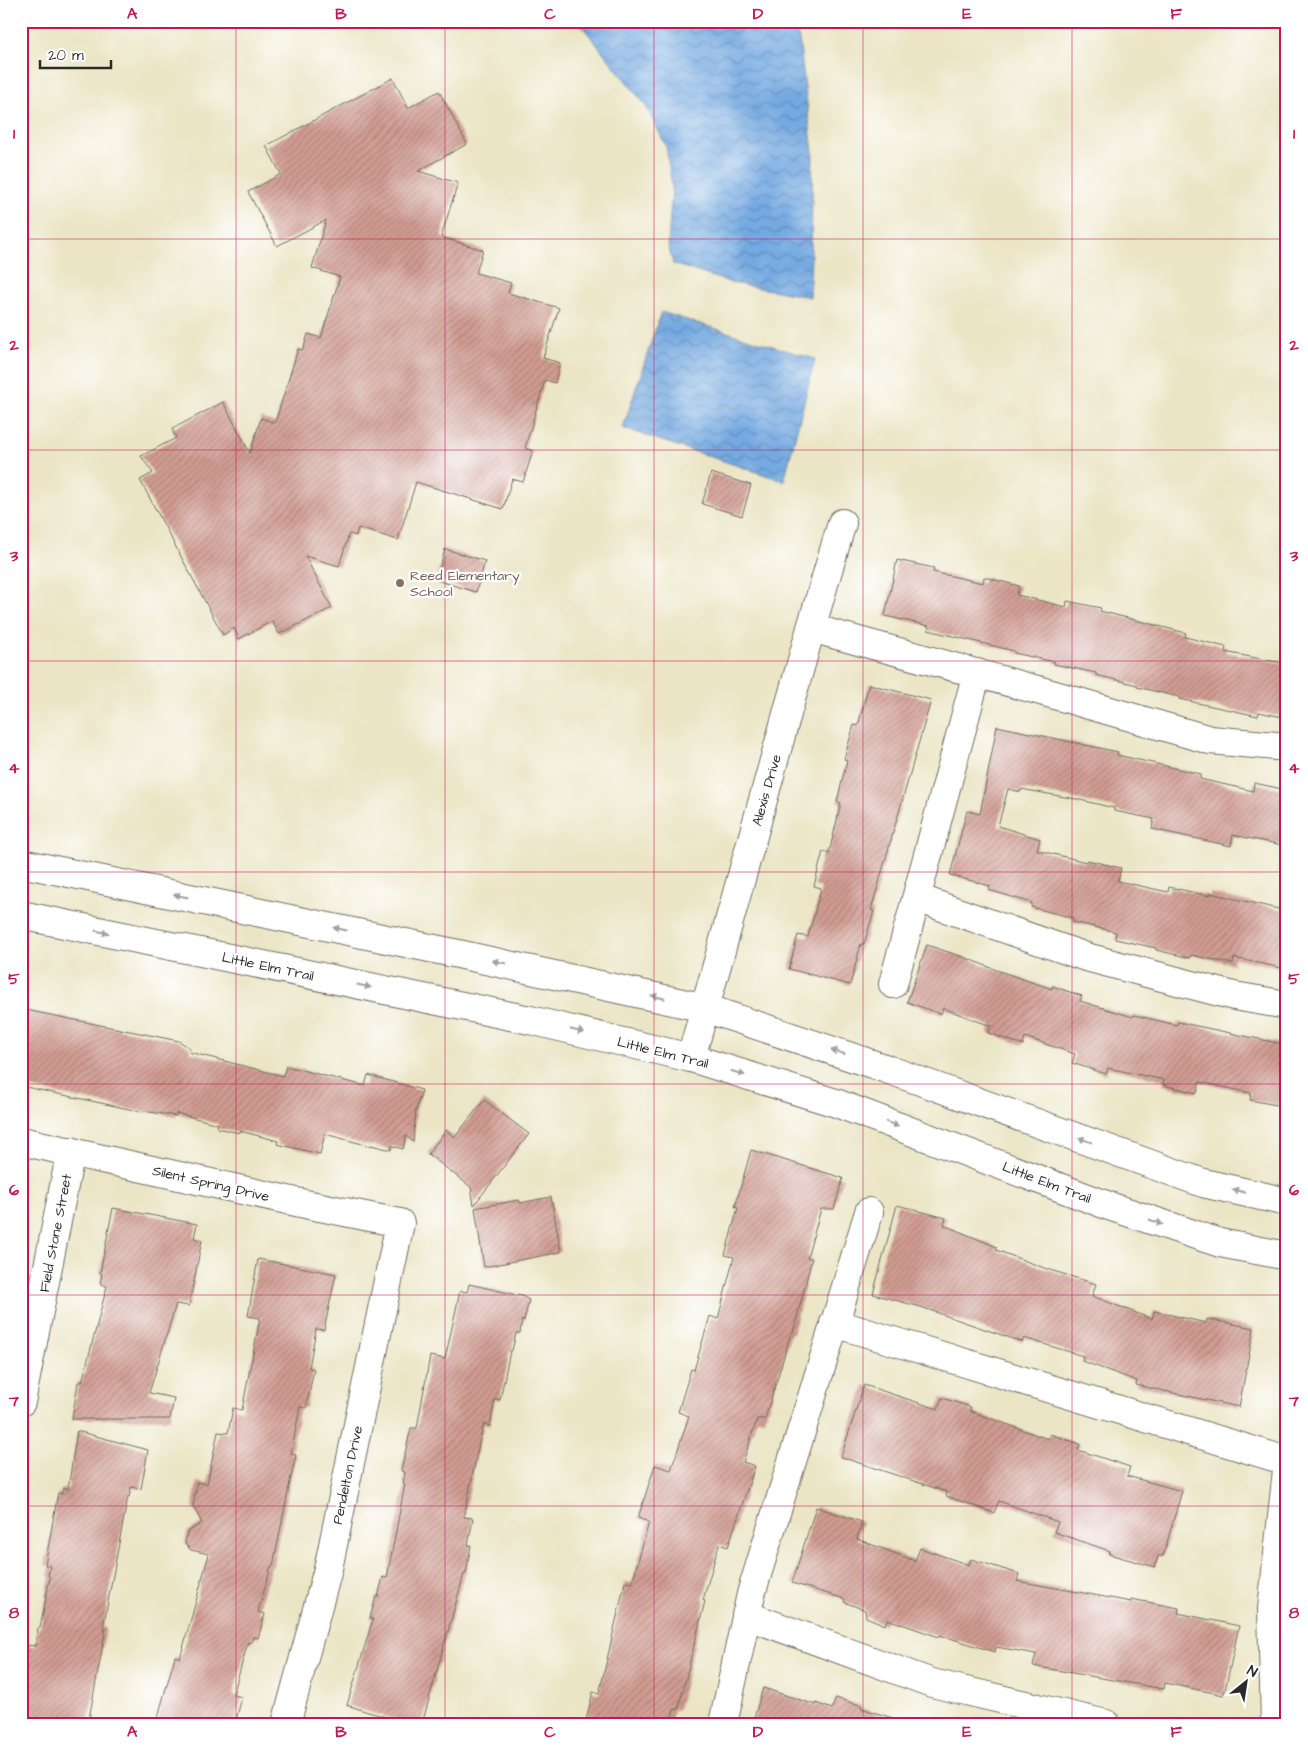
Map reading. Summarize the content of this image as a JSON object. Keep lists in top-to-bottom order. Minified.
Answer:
{"streets":{"street":["Alexis Drive","Little Elm Trail","Silent Spring Drive","Field Stone Street","Pendelton Drive"]},"crossings":[["Alexis Drive","Little Elm Trail"],["Silent Spring Drive","Field Stone Street"],["Silent Spring Drive","Pendelton Drive"]],"places":["Reed Elementary School"],"scale_bar":"20 m","north":"top right","grid":{"columns":["A","B","C","D","E","F"],"rows":["1","2","3","4","5","6","7","8"]}}
